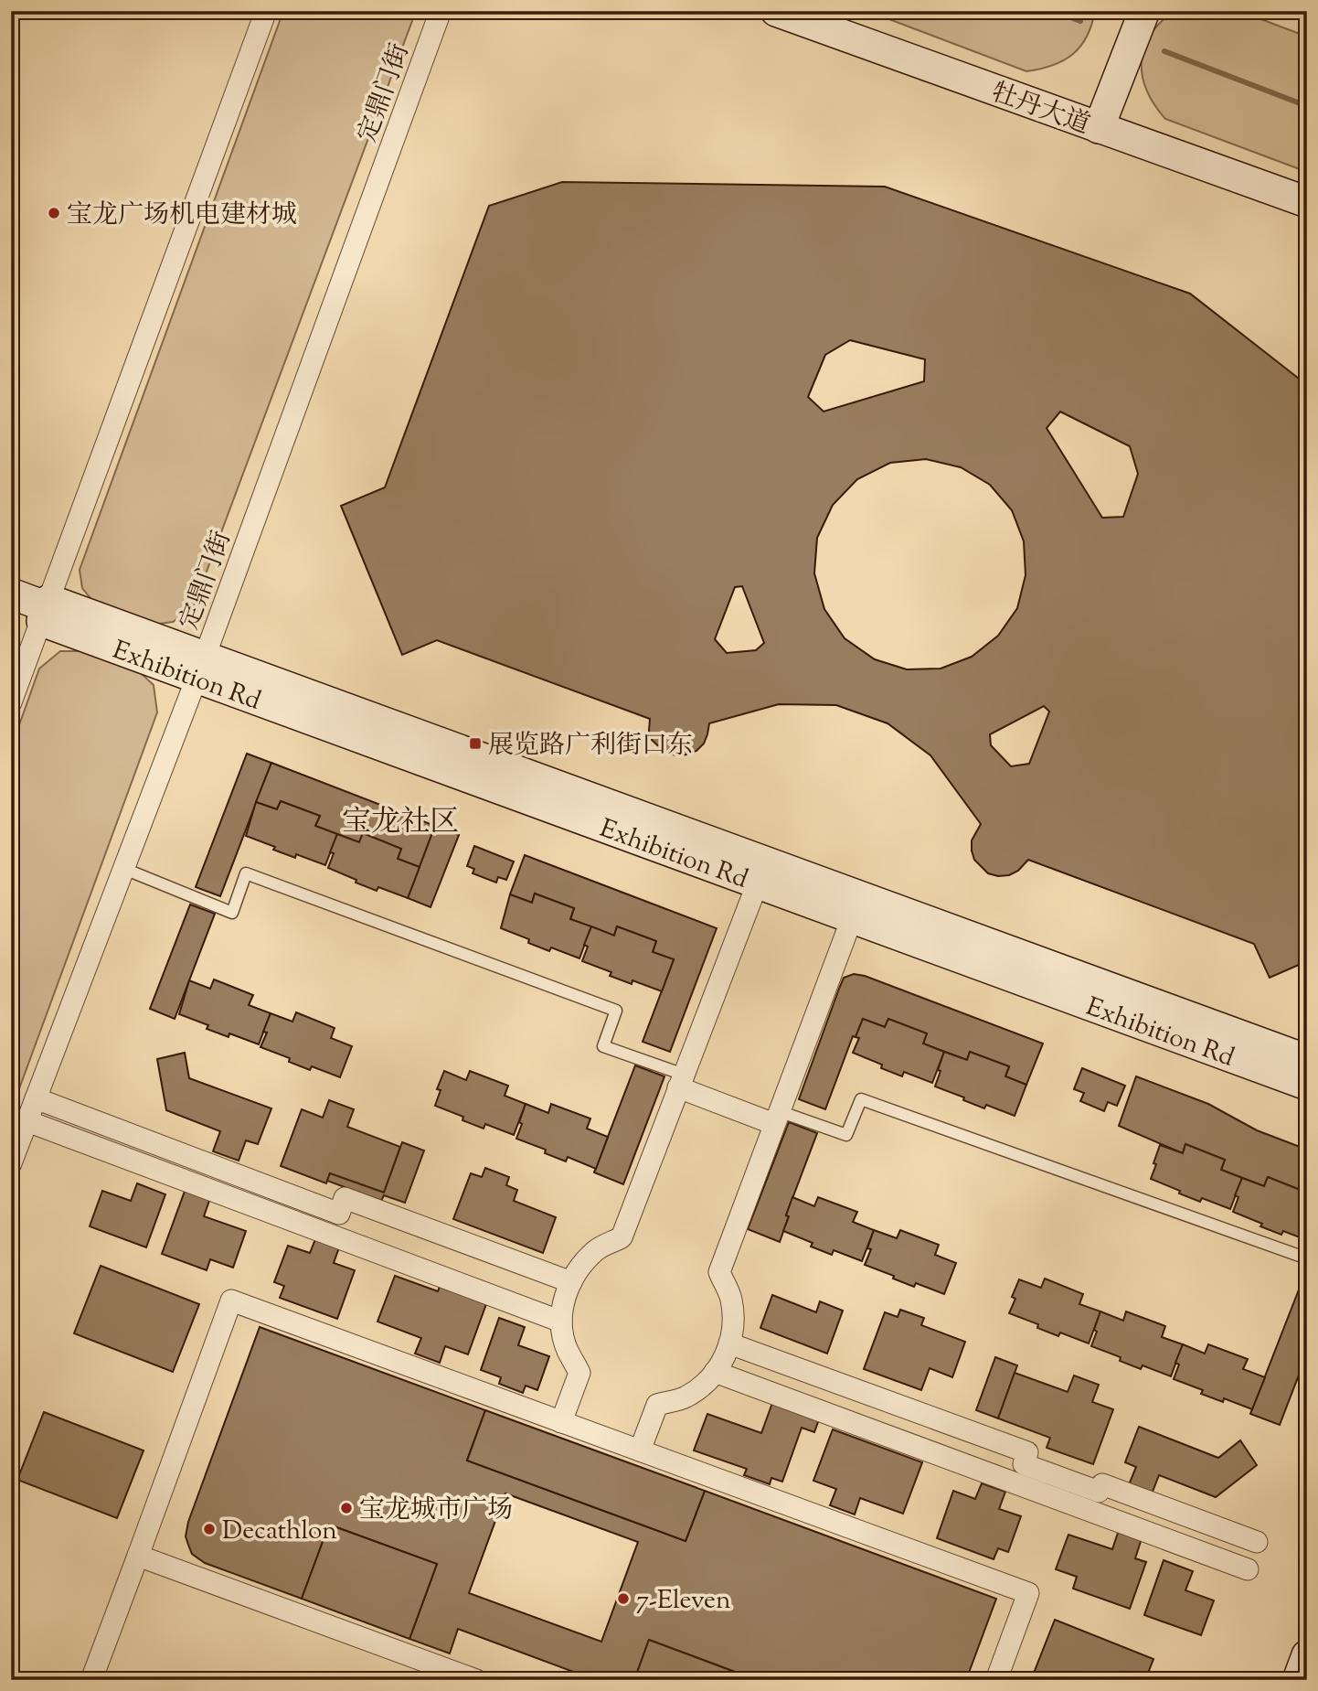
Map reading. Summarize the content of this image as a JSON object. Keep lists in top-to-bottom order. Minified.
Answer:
{"streets":{"street":["定鼎门街","牡丹大道","Exhibition Rd"]},"crossings":[["定鼎门街","Exhibition Rd"]],"districts":["宝龙社区"],"places":{"other":["宝龙广场机电建材城","宝龙城市广场","Decathlon","7-Eleven"],"transit":["展览路广利街口东"]}}
